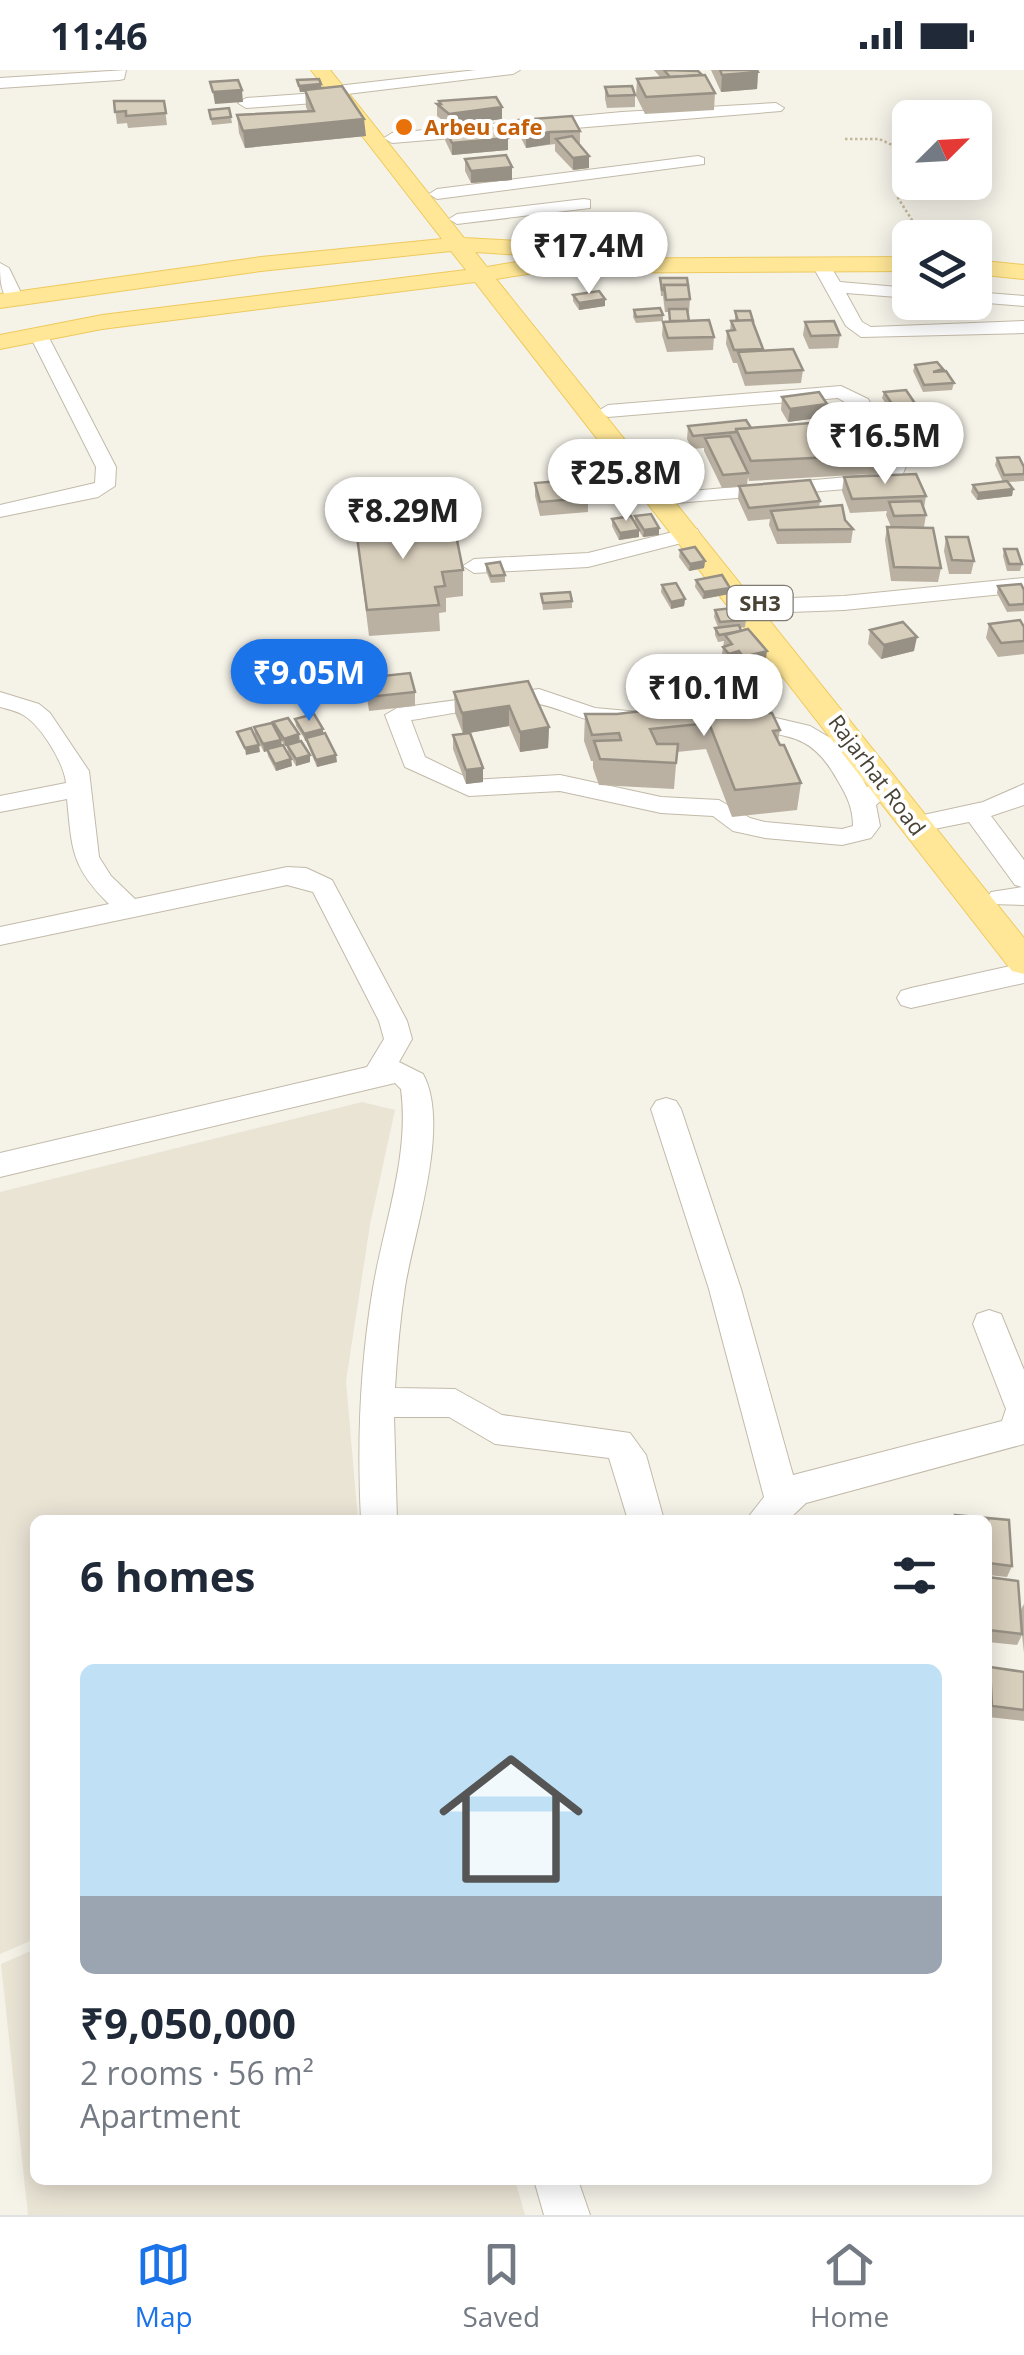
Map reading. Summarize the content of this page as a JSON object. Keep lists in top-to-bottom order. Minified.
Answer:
{"streets":{"main road":["SH3","Rajarhat Road"]},"places":["Arbeu cafe"],"north":"top right","page":{"status":"11:46","price":["₹17.4M","₹16.5M","₹25.8M","₹8.29M","₹9.05M","₹10.1M"],"heading":"6 homes","list":[{"name":"₹9,050,000","note":"2 rooms · 56 m² · Apartment"}],"tabs":["Map","Saved","Home"]}}
